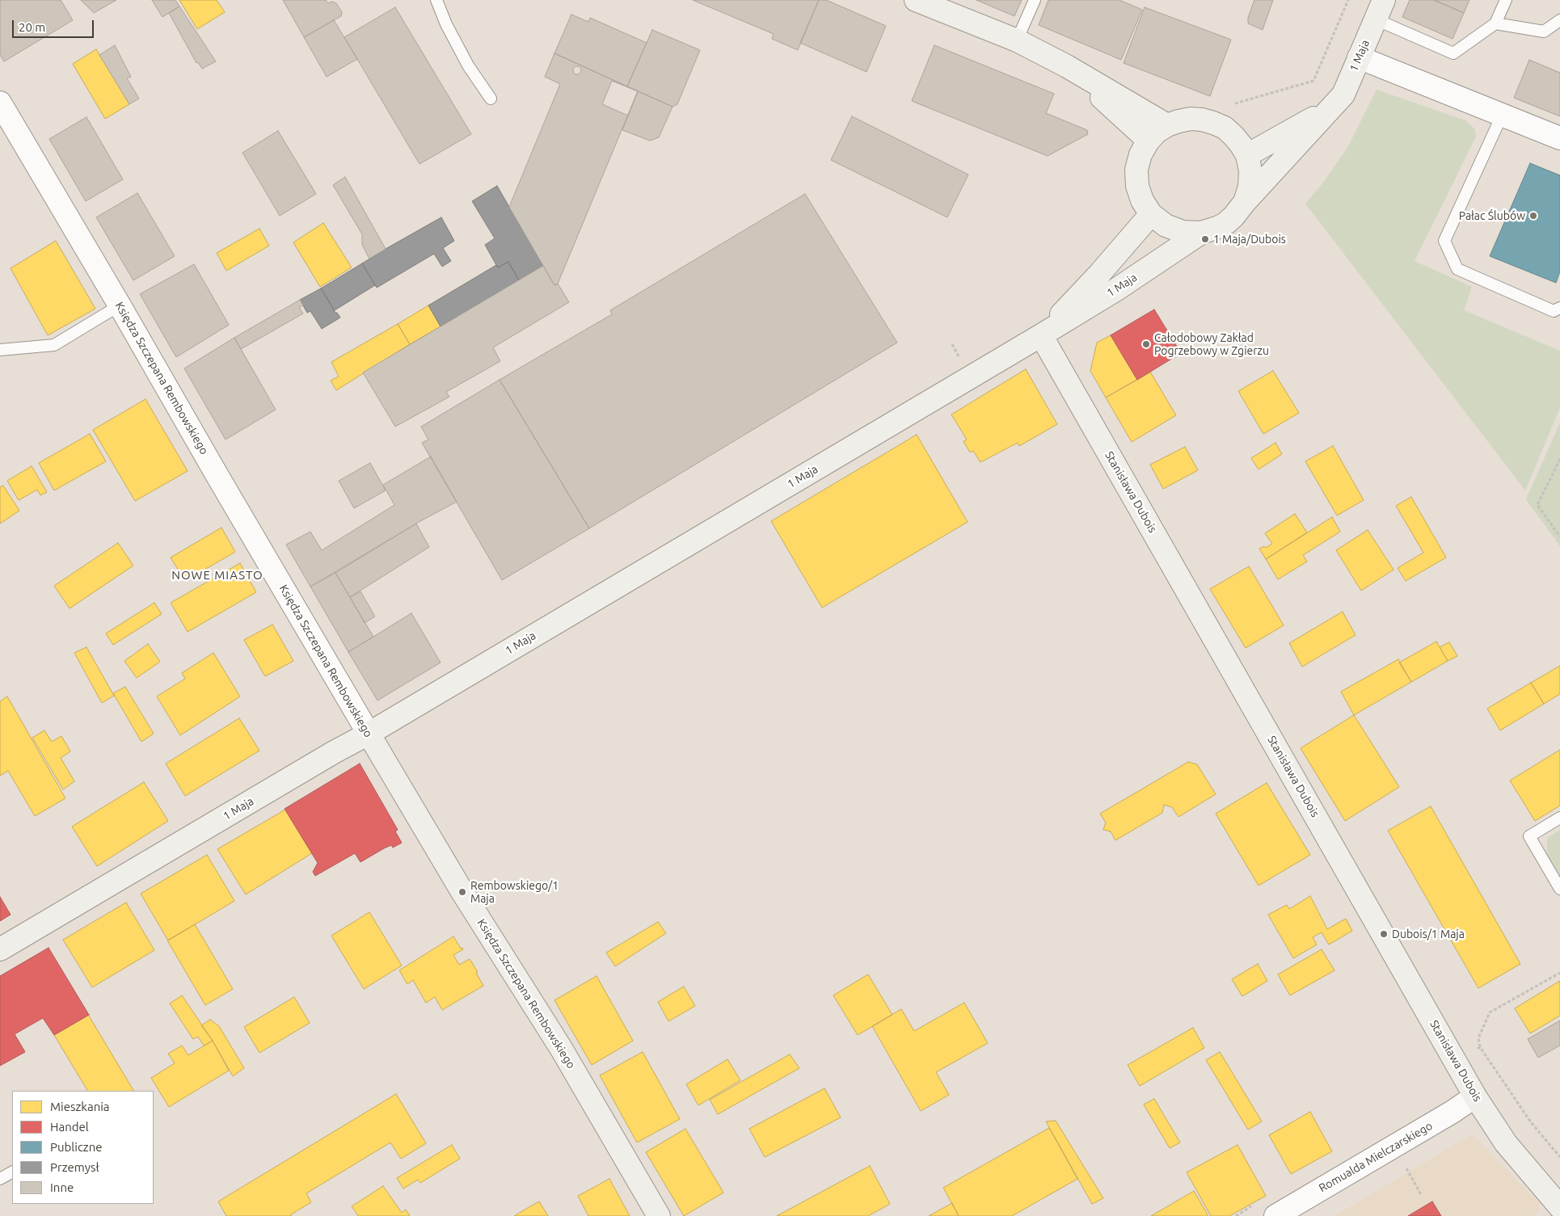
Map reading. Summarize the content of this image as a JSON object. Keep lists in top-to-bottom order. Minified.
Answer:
{"streets":{"street":["1 Maja","Księdza Szczepana Rembowskiego","Stanisława Dubois","Romualda Mielczarskiego"]},"crossings":[["1 Maja","Księdza Szczepana Rembowskiego"],["1 Maja","Stanisława Dubois"],["Stanisława Dubois","Romualda Mielczarskiego"]],"districts":["NOWE MIASTO"],"places":["Pałac Ślubów","1 Maja/Dubois","Całodobowy Zakład Pogrzebowy w Zgierzu","Rembowskiego/1 Maja","Dubois/1 Maja"],"legend":["Mieszkania","Handel","Publiczne","Przemysł","Inne"],"scale_bar":"20 m"}
